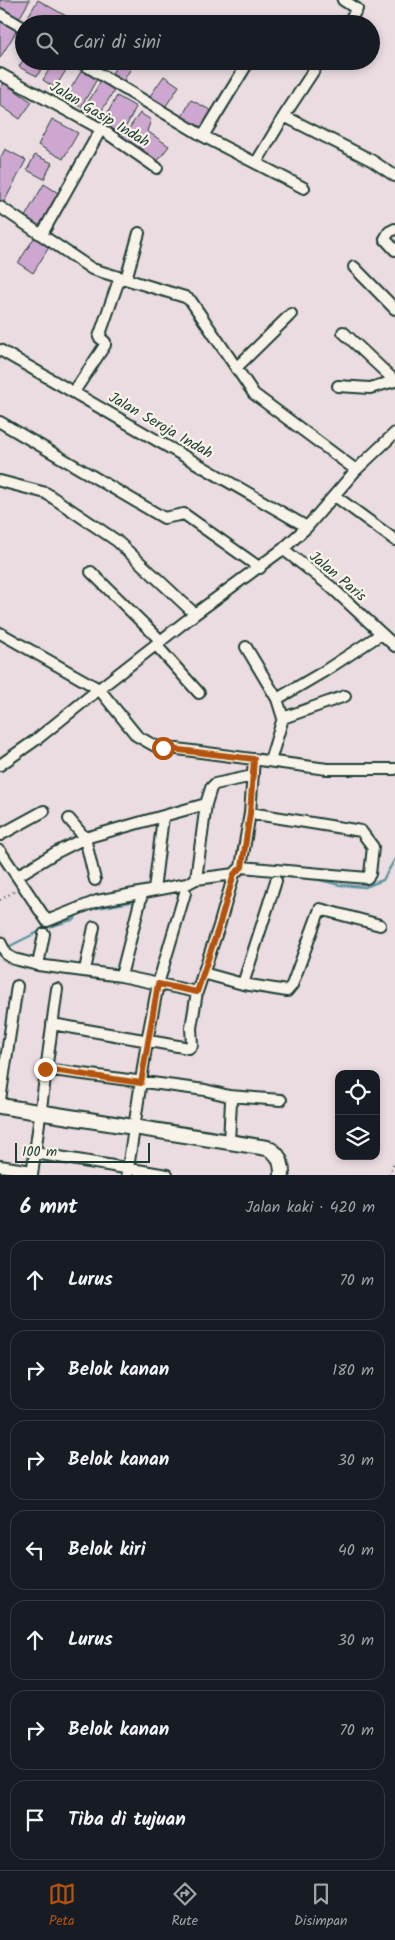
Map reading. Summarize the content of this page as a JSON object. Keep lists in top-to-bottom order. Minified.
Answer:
{"streets":{"street":["Jalan Gasip Indah","Jalan Seroja Indah","Jalan Paris"]},"scale_bar":"100 m","page":{"search":"Cari di sini","scale":"100 m","heading":["6 mnt","Jalan kaki · 420 m"],"list":[["Lurus","70 m"],["Belok kanan","180 m"],["Belok kanan","30 m"],["Belok kiri","40 m"],["Lurus","30 m"],["Belok kanan","70 m"],"Tiba di tujuan"],"nav":["Peta","Rute","Disimpan"]}}
